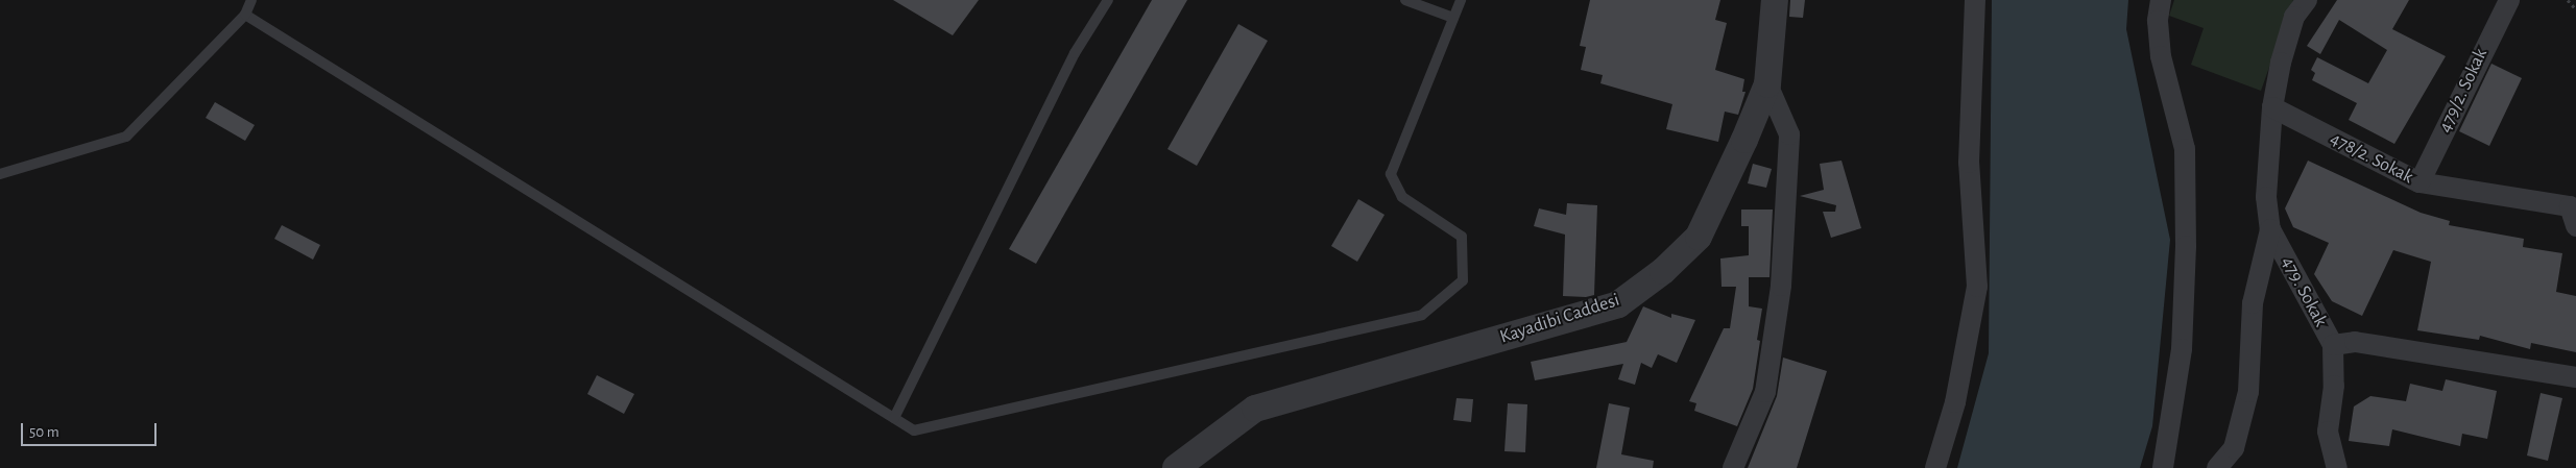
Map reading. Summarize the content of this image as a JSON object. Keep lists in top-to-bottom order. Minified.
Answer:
{"streets":{"street":["479/2. Sokak","478/2. Sokak","479. Sokak","Kayadibi Caddesi"]},"crossings":[["479/2. Sokak","478/2. Sokak"],["478/2. Sokak","479. Sokak"]],"scale_bar":"50 m"}
